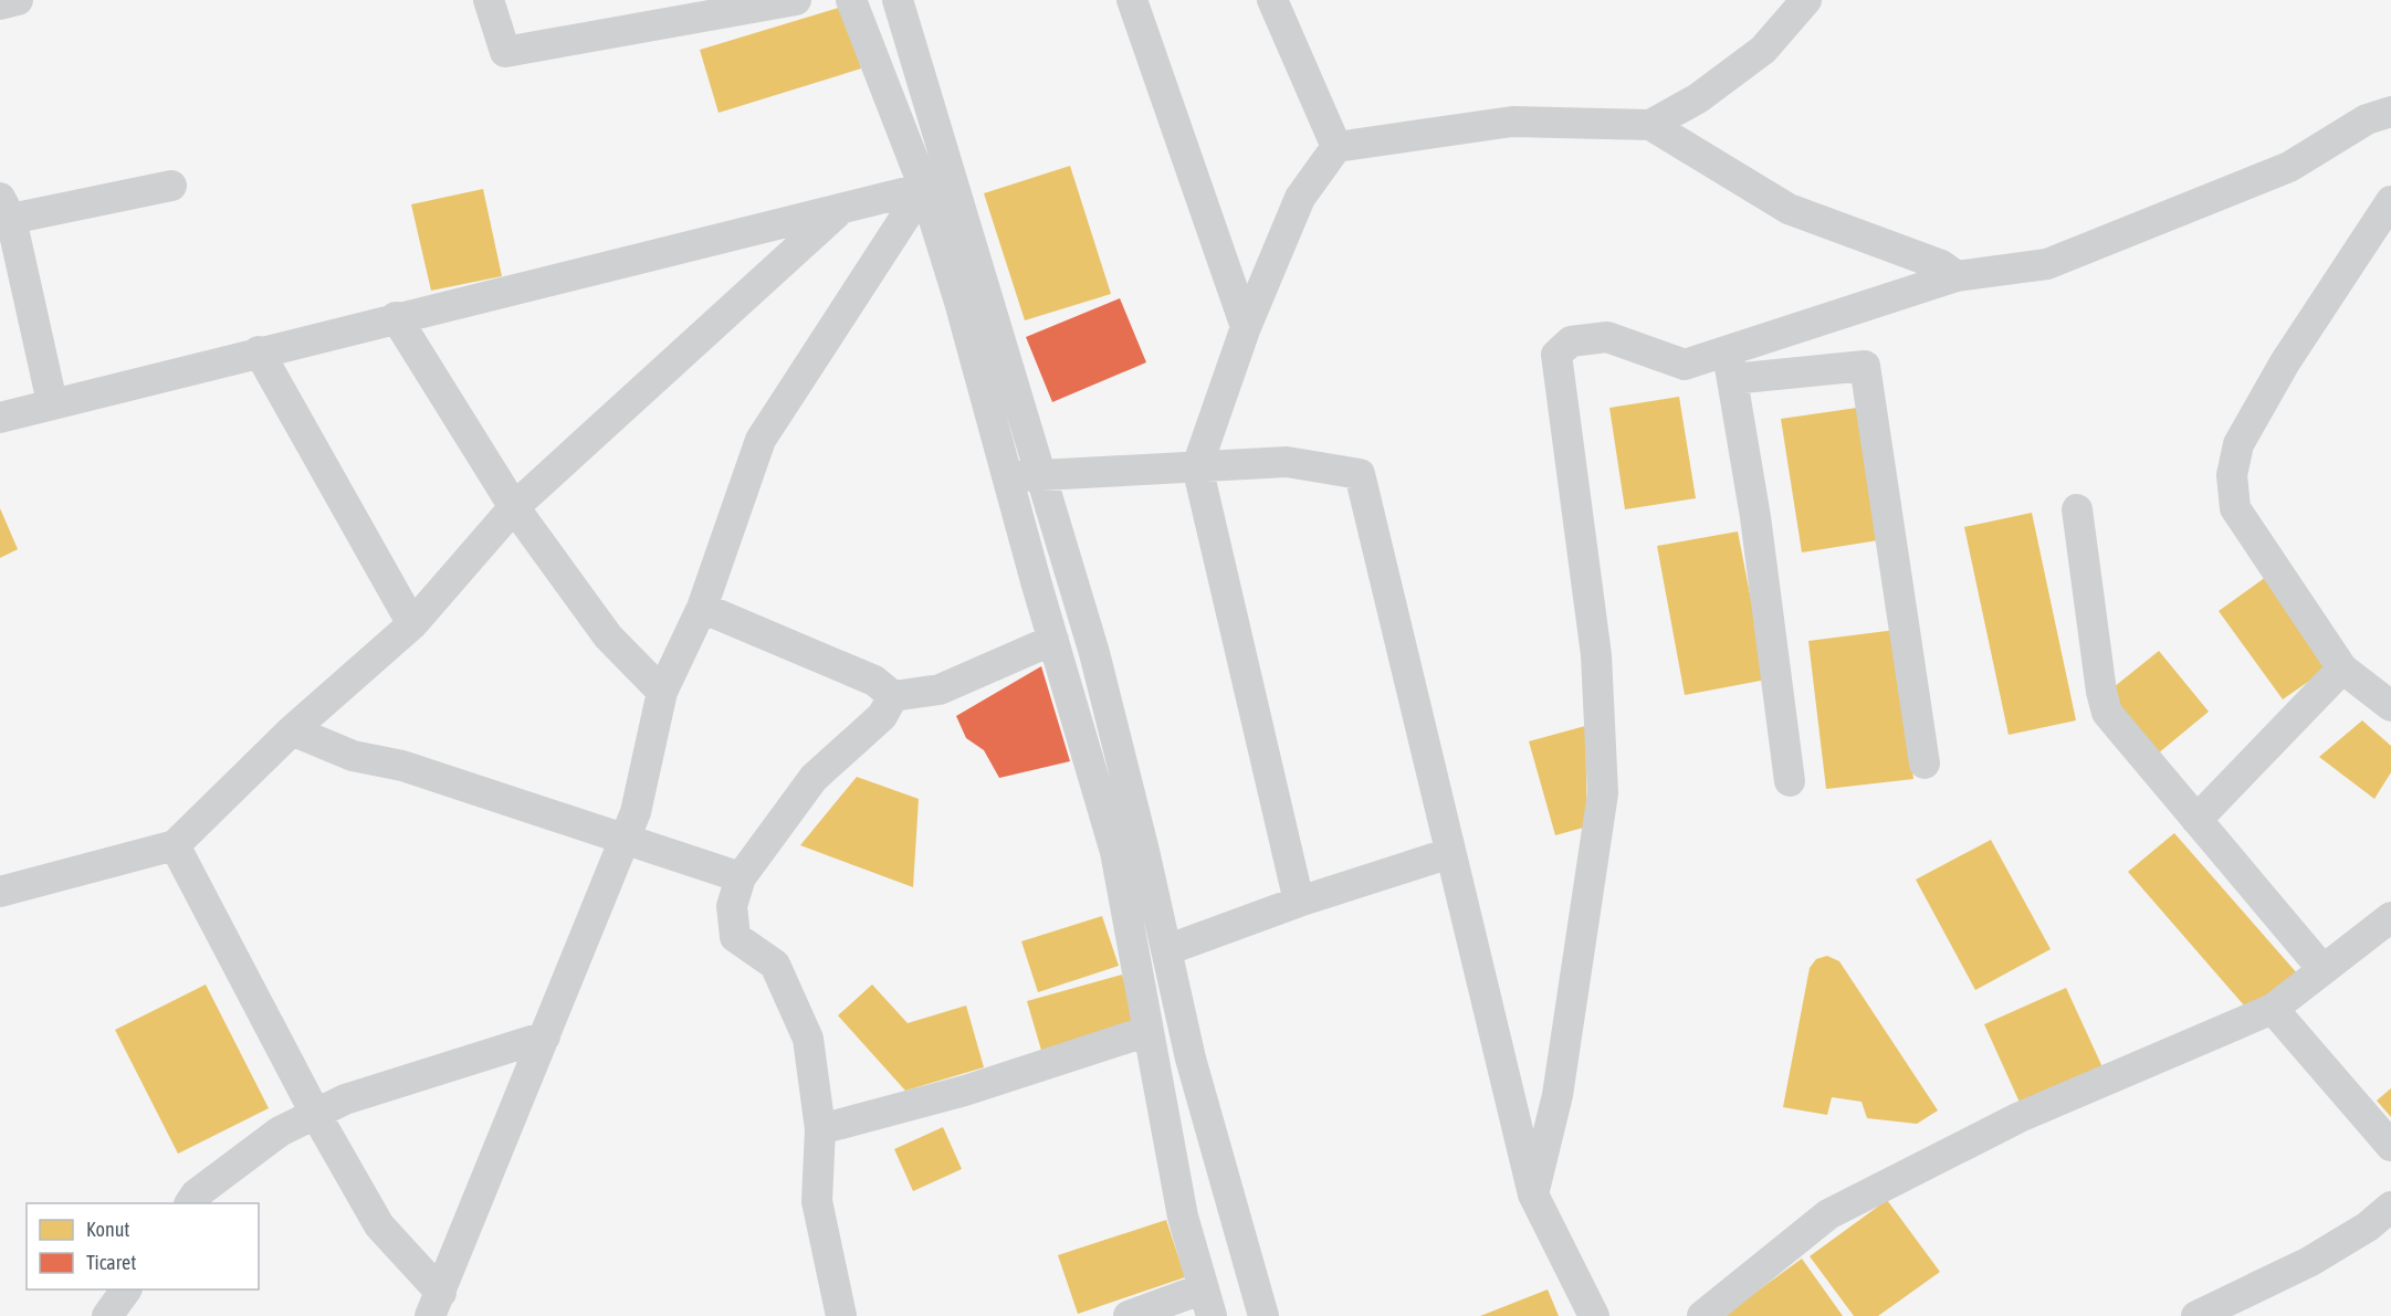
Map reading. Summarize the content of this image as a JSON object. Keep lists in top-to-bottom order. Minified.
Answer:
{"legend":["Konut","Ticaret"]}
